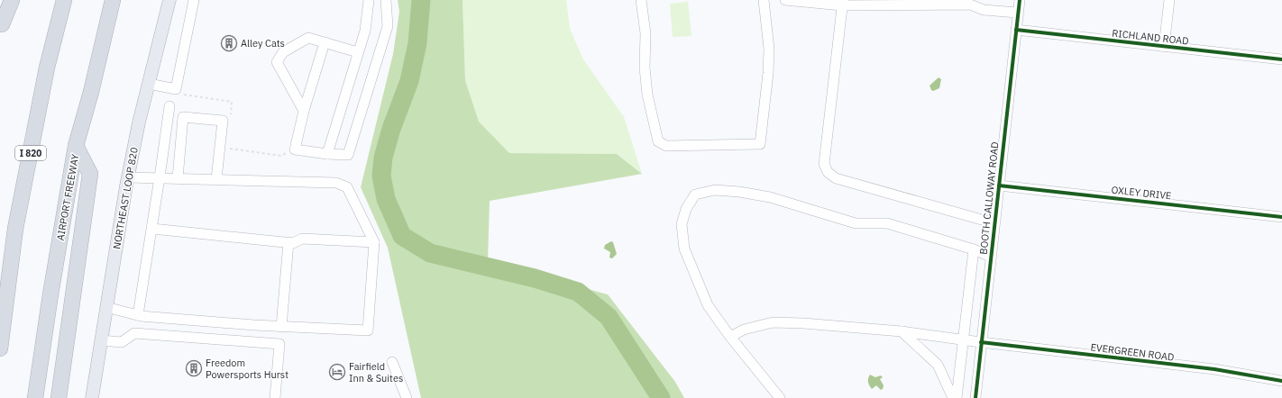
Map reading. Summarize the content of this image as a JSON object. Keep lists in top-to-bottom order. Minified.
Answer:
{"streets":{"highway":["I 820","AIRPORT FREEWAY"],"main road":["NORTHEAST LOOP 820"],"street":["RICHLAND ROAD","OXLEY DRIVE","BOOTH CALLOWAY ROAD","EVERGREEN ROAD"]},"crossings":[["RICHLAND ROAD","BOOTH CALLOWAY ROAD"],["OXLEY DRIVE","BOOTH CALLOWAY ROAD"],["BOOTH CALLOWAY ROAD","EVERGREEN ROAD"]],"places":{"building":["Alley Cats","Freedom Powersports Hurst"],"hotel":["Fairfield Inn & Suites"]}}
